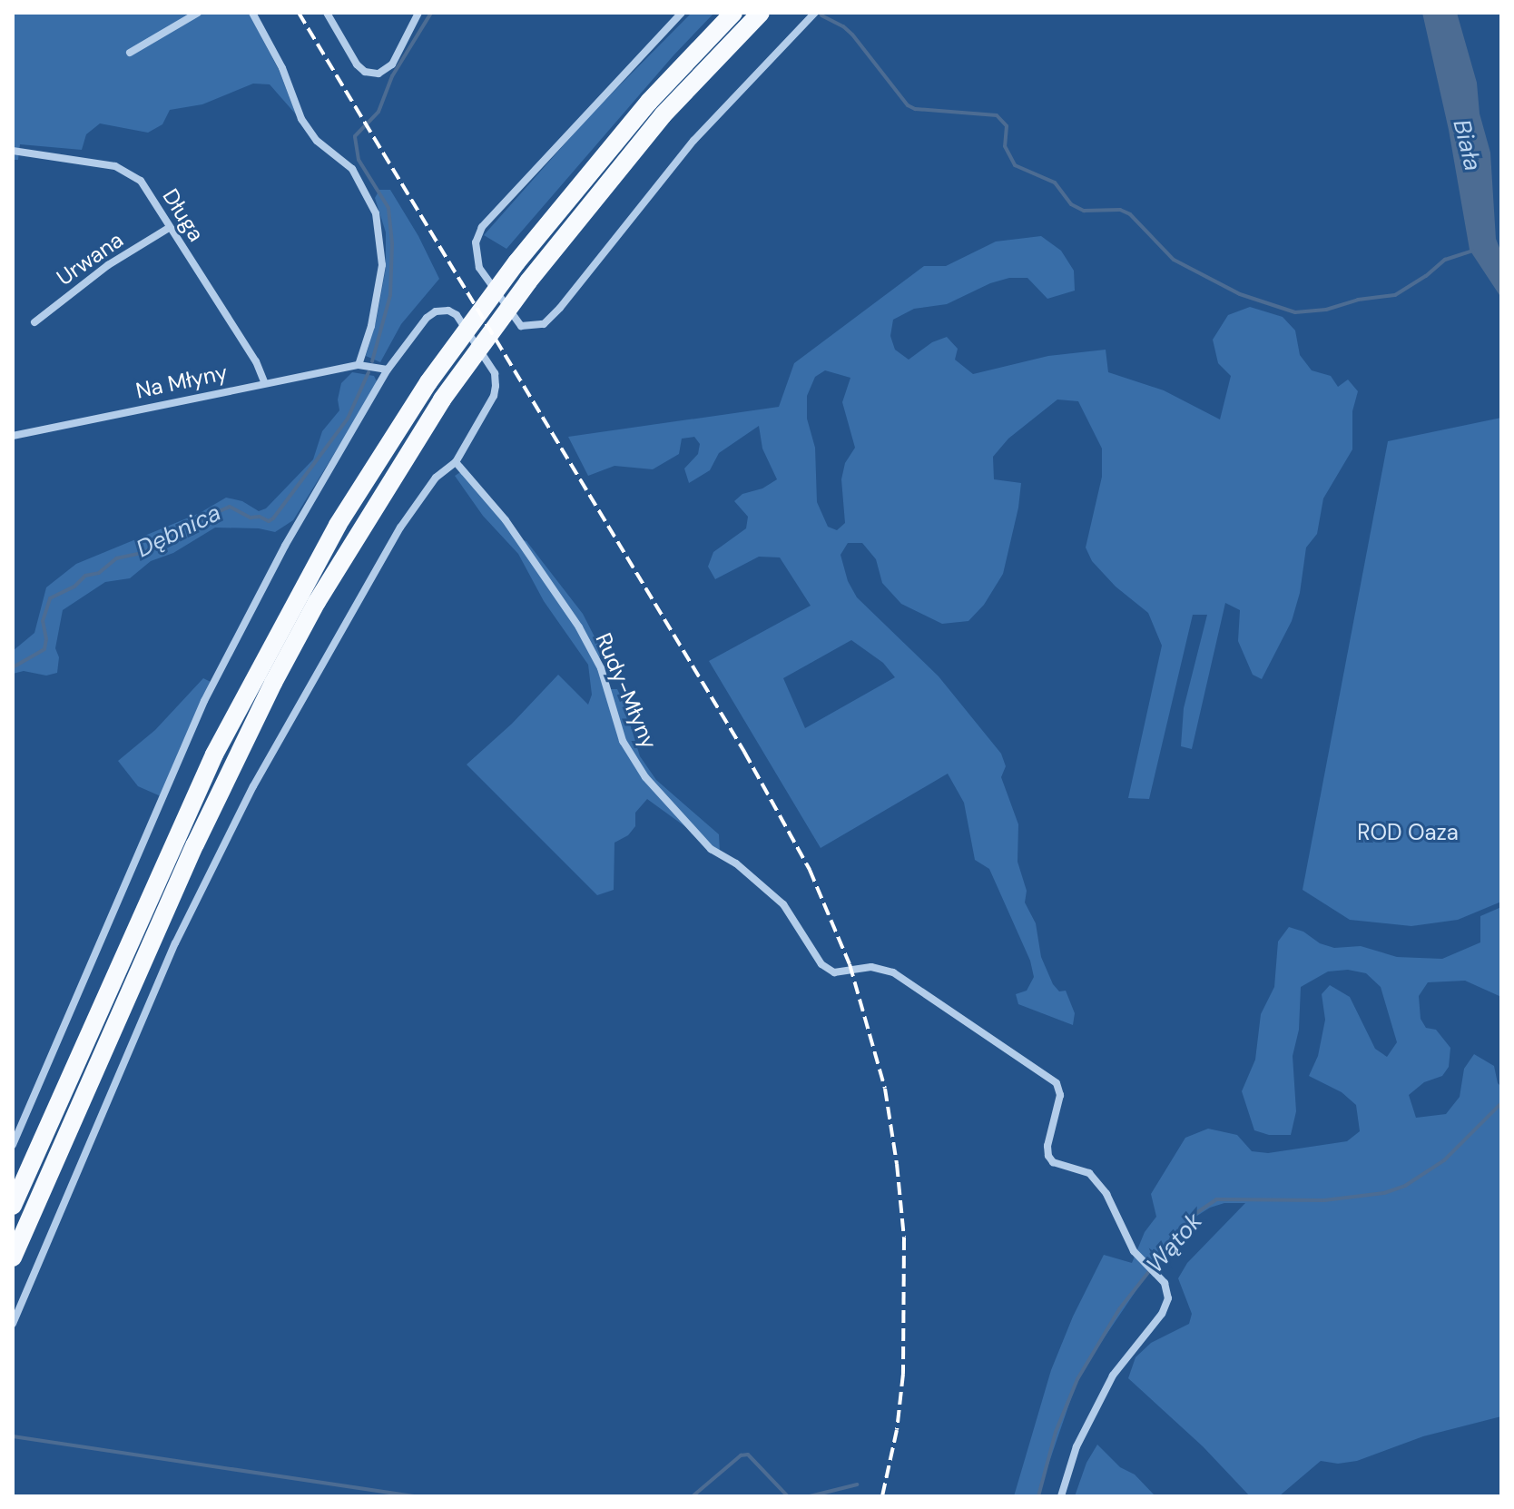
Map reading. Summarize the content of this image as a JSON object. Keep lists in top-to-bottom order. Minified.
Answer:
{"streets":{"street":["Długa","Urwana","Na Młyny","Rudy-Młyny"]},"crossings":[["Długa","Urwana"],["Długa","Na Młyny"]],"water":["Biała","Dębnica","Wątok"],"parks":["ROD Oaza"]}
